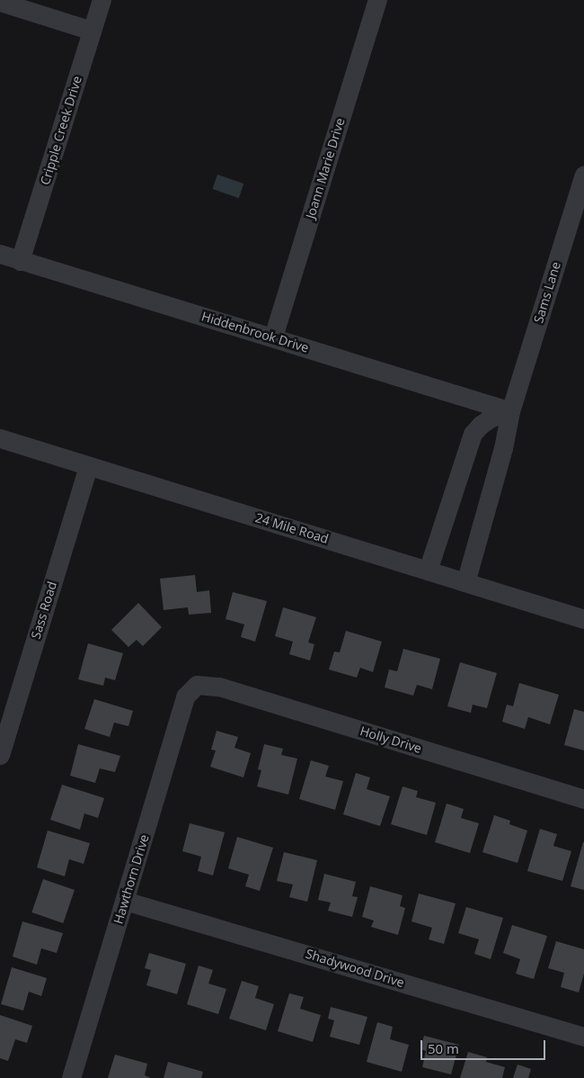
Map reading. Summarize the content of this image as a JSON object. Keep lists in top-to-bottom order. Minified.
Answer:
{"streets":{"street":["Cripple Creek Drive","Joann Marie Drive","Sams Lane","Hiddenbrook Drive","24 Mile Road","Sass Road","Holly Drive","Hawthorn Drive","Shadywood Drive"]},"crossings":[["Cripple Creek Drive","Hiddenbrook Drive"],["Joann Marie Drive","Hiddenbrook Drive"],["Sams Lane","Hiddenbrook Drive"],["Sams Lane","24 Mile Road"],["24 Mile Road","Sass Road"],["Holly Drive","Hawthorn Drive"],["Hawthorn Drive","Shadywood Drive"]],"scale_bar":"50 m"}
